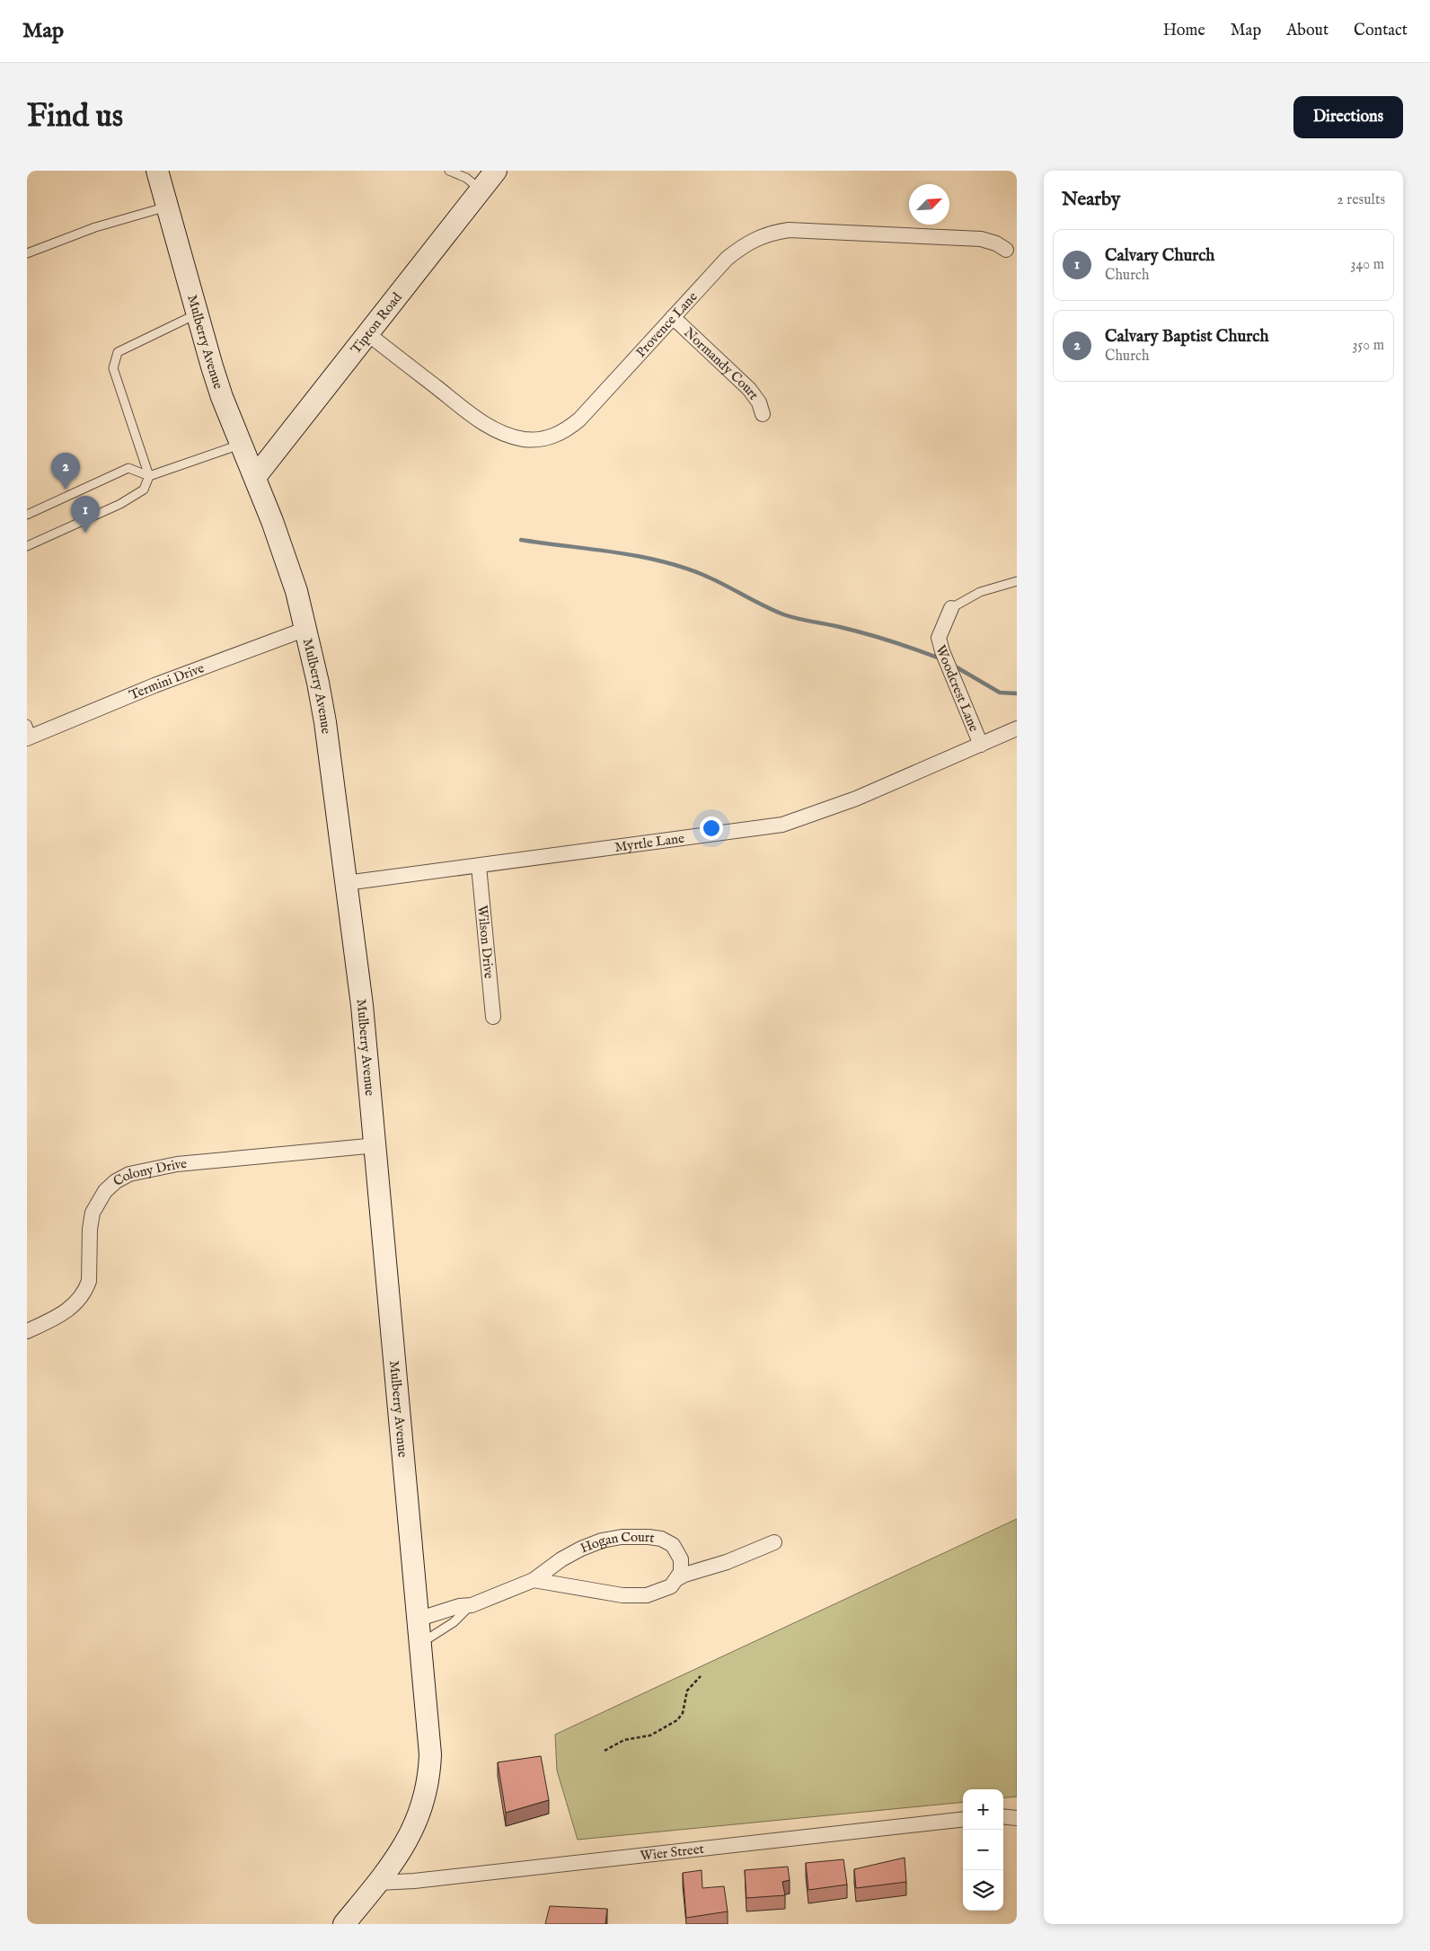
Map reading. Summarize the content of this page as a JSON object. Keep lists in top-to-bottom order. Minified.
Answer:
{"streets":{"main road":["Tipton Road","Mulberry Avenue"],"street":["Provence Lane","Normandy Court","Termini Drive","Woodcrest Lane","Myrtle Lane","Wilson Drive","Colony Drive","Hogan Court","Wier Street"]},"crossings":[["Tipton Road","Provence Lane"],["Tipton Road","Mulberry Avenue"],["Provence Lane","Normandy Court"],["Mulberry Avenue","Termini Drive"],["Mulberry Avenue","Myrtle Lane"],["Mulberry Avenue","Colony Drive"],["Mulberry Avenue","Hogan Court"],["Mulberry Avenue","Wier Street"],["Woodcrest Lane","Myrtle Lane"],["Myrtle Lane","Wilson Drive"]],"north":"top right","page":{"header":"Map","nav":["Home","Map","About","Contact"],"buttons":"Directions","title":"Find us","heading":["Nearby","2 results"],"list":[{"mark":"1","name":"Calvary Church","note":"Church","value":"340 m"},{"mark":"2","name":"Calvary Baptist Church","note":"Church","value":"350 m"}],"pins":["2","1"],"map_buttons":["+","−"]}}
